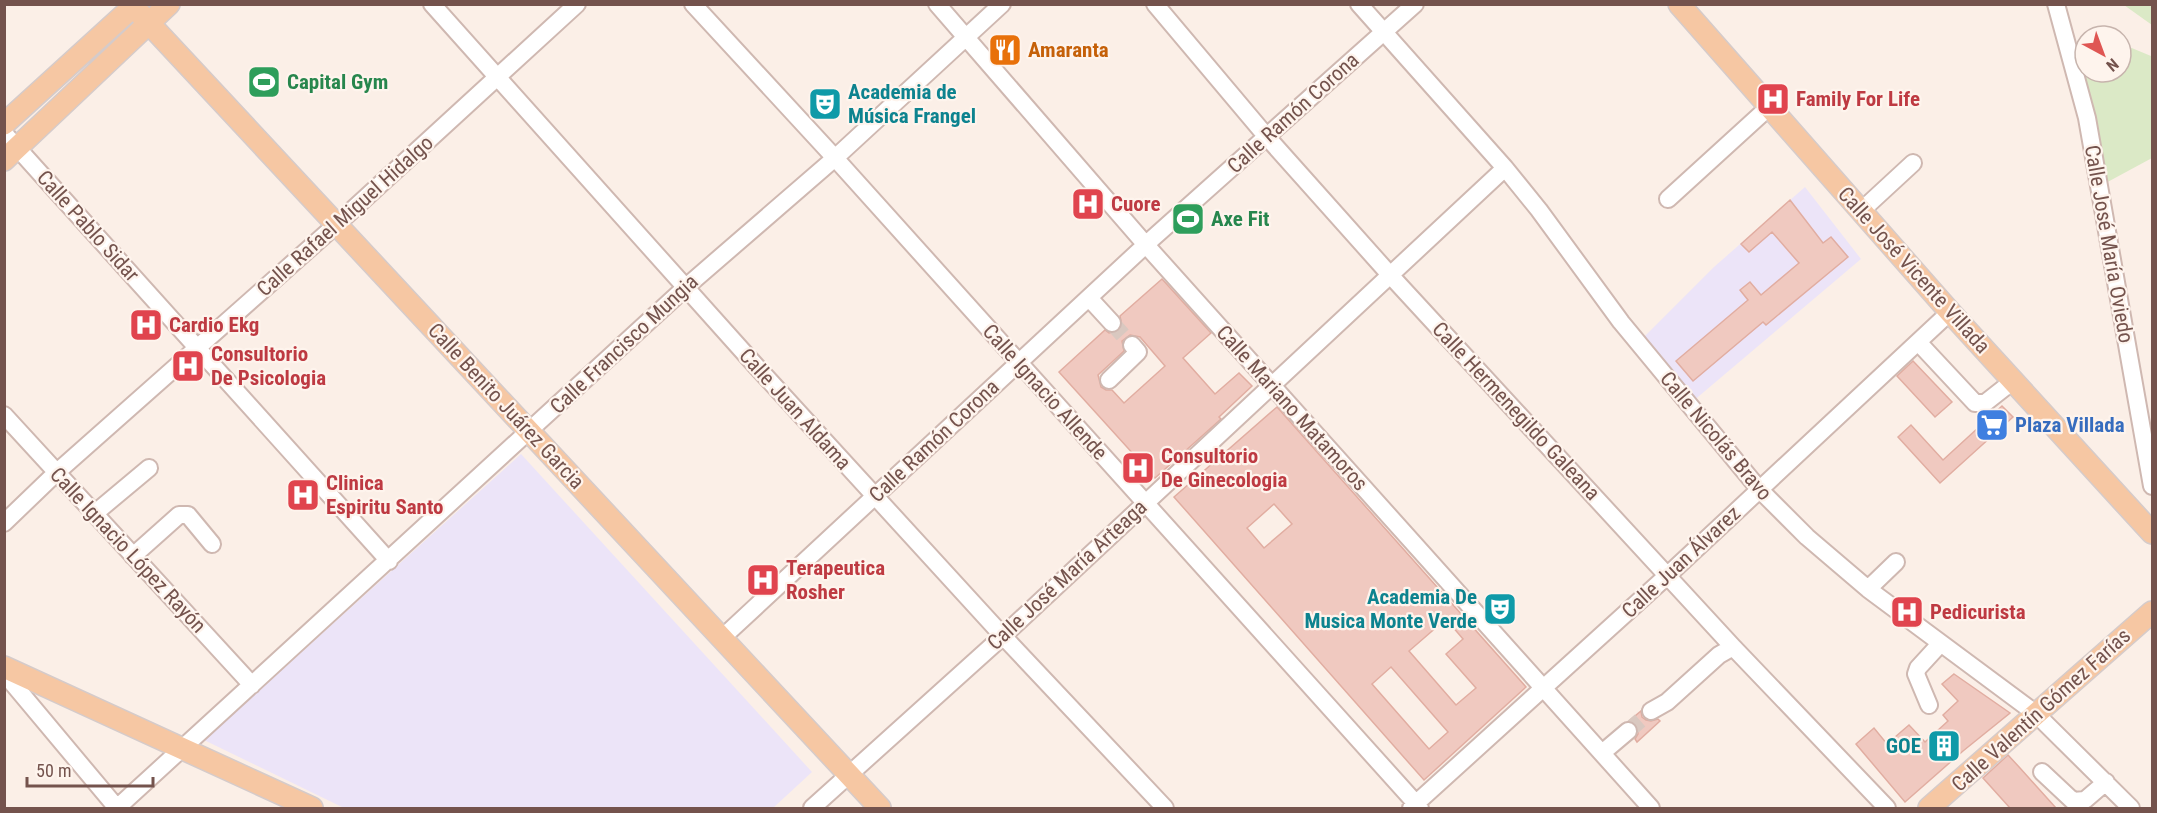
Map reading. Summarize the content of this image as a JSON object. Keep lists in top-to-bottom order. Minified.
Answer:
{"streets":{"main road":["Calle José Vicente Villada","Calle Benito Juárez Garcia","Calle Valentín Gómez Farías"],"street":["Calle Ramón Corona","Calle Rafael Miguel Hidalgo","Calle Pablo Sidar","Calle José María Oviedo","Calle Francisco Mungia","Calle Ignacio Allende","Calle Mariano Matamoros","Calle Juan Aldama","Calle Hermenegildo Galeana","Calle Nicolás Bravo","Calle Ignacio López Rayón","Calle Juan Álvarez","Calle José María Arteaga"]},"crossings":[["Calle Ramón Corona","Calle Ignacio Allende"],["Calle Ramón Corona","Calle Benito Juárez Garcia"],["Calle Ramón Corona","Calle Mariano Matamoros"],["Calle Ramón Corona","Calle Juan Aldama"],["Calle Ramón Corona","Calle Hermenegildo Galeana"],["Calle Ramón Corona","Calle Nicolás Bravo"],["Calle Rafael Miguel Hidalgo","Calle Pablo Sidar"],["Calle Rafael Miguel Hidalgo","Calle Benito Juárez Garcia"],["Calle Rafael Miguel Hidalgo","Calle Juan Aldama"],["Calle Rafael Miguel Hidalgo","Calle Ignacio López Rayón"],["Calle Pablo Sidar","Calle Francisco Mungia"],["Calle José Vicente Villada","Calle Juan Álvarez"],["Calle Francisco Mungia","Calle Ignacio Allende"],["Calle Francisco Mungia","Calle Benito Juárez Garcia"],["Calle Francisco Mungia","Calle Mariano Matamoros"],["Calle Francisco Mungia","Calle Juan Aldama"],["Calle Francisco Mungia","Calle Ignacio López Rayón"],["Calle Ignacio Allende","Calle Juan Álvarez"],["Calle Ignacio Allende","Calle José María Arteaga"],["Calle Benito Juárez Garcia","Calle José María Arteaga"],["Calle Mariano Matamoros","Calle Juan Álvarez"],["Calle Mariano Matamoros","Calle José María Arteaga"],["Calle Juan Aldama","Calle José María Arteaga"],["Calle Hermenegildo Galeana","Calle Juan Álvarez"],["Calle Hermenegildo Galeana","Calle José María Arteaga"],["Calle Nicolás Bravo","Calle Juan Álvarez"],["Calle Nicolás Bravo","Calle José María Arteaga"],["Calle Nicolás Bravo","Calle Valentín Gómez Farías"]],"places":{"restaurant":["Amaranta"],"sports":["Capital Gym","Axe Fit"],"hospital":["Family For Life","Cuore","Cardio Ekg","Consultorio De Psicologia","Consultorio De Ginecologia","Clinica Espiritu Santo","Terapeutica Rosher","Pedicurista"],"theatre":["Academia de Música Frangel","Academia De Musica Monte Verde"],"supermarket":["Plaza Villada"],"building":["GOE"]},"scale_bar":"50 m","north":"bottom right"}
